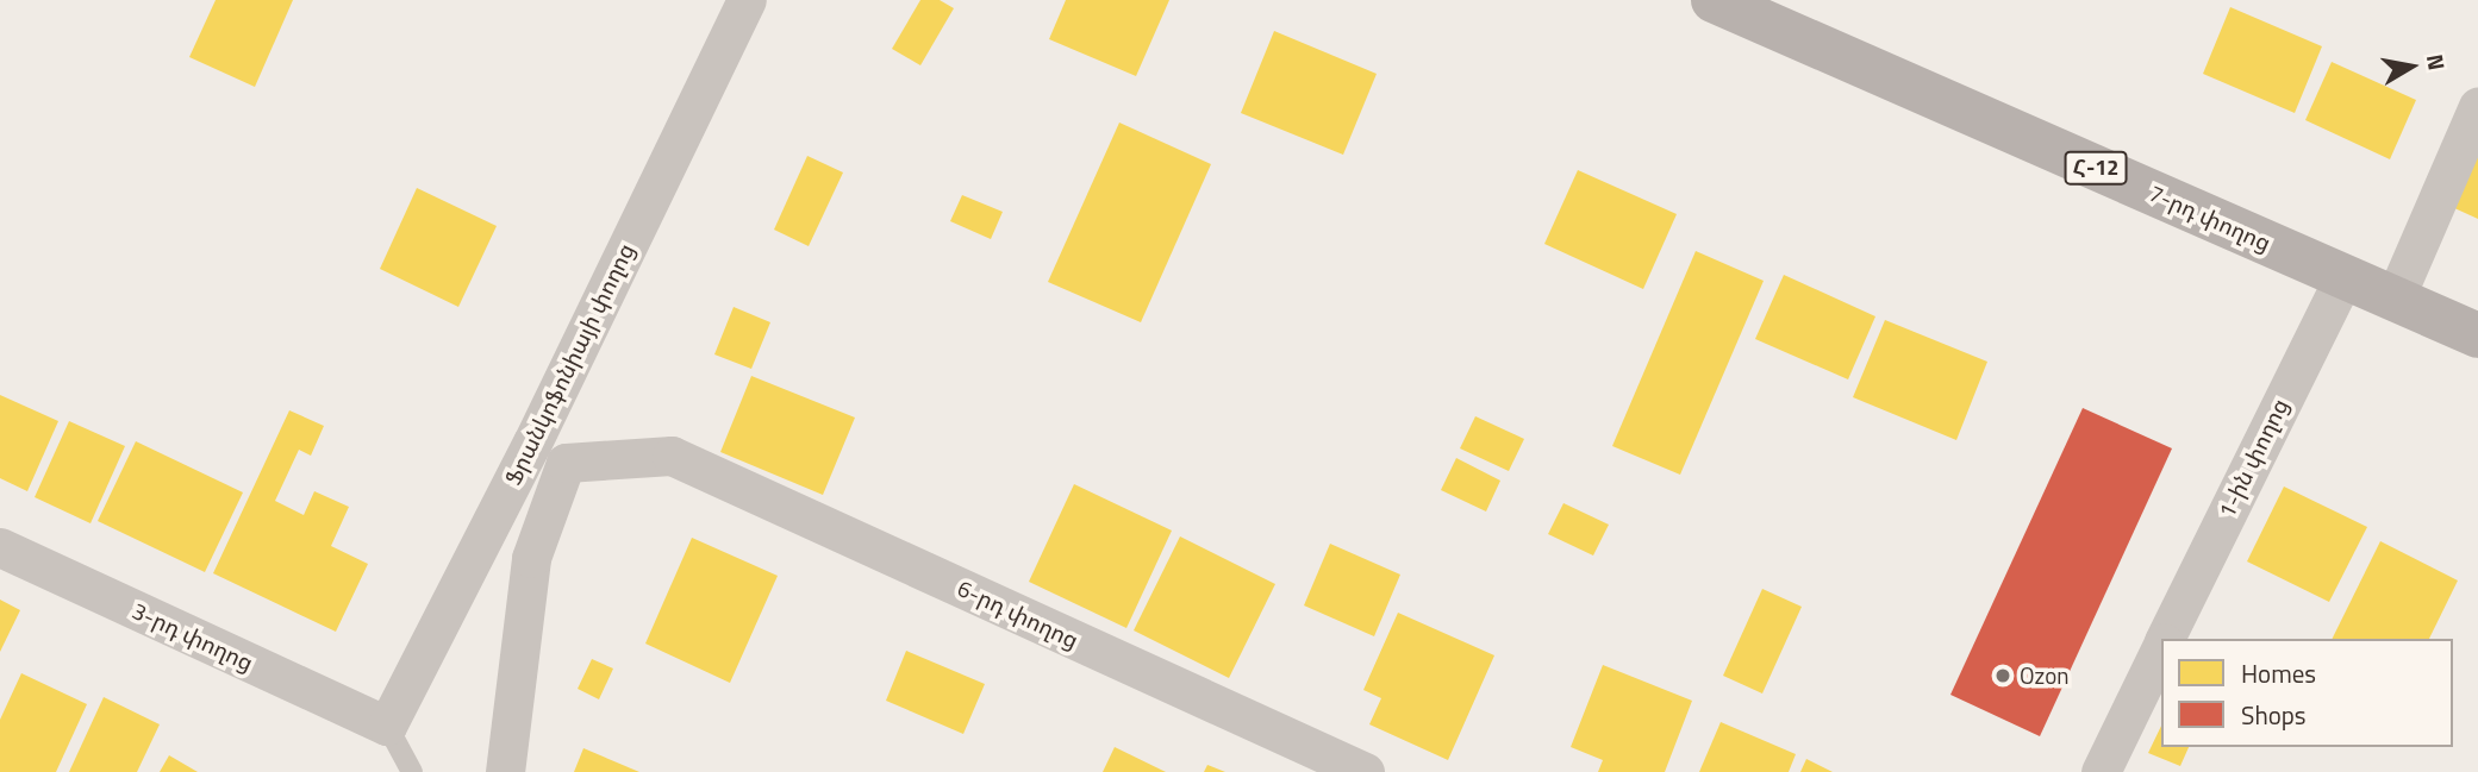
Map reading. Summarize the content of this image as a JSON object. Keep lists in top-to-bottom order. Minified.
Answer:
{"streets":{"main road":["Հ-12","7-րդ փողոց"],"street":["Ֆրանկոֆոնիայի փողոց","1-ին փողոց","6-րդ փողոց","3-րդ փողոց"]},"crossings":[["7-րդ փողոց","1-ին փողոց"],["Ֆրանկոֆոնիայի փողոց","3-րդ փողոց"]],"places":["Ozon"],"legend":["Homes","Shops"],"north":"right"}
